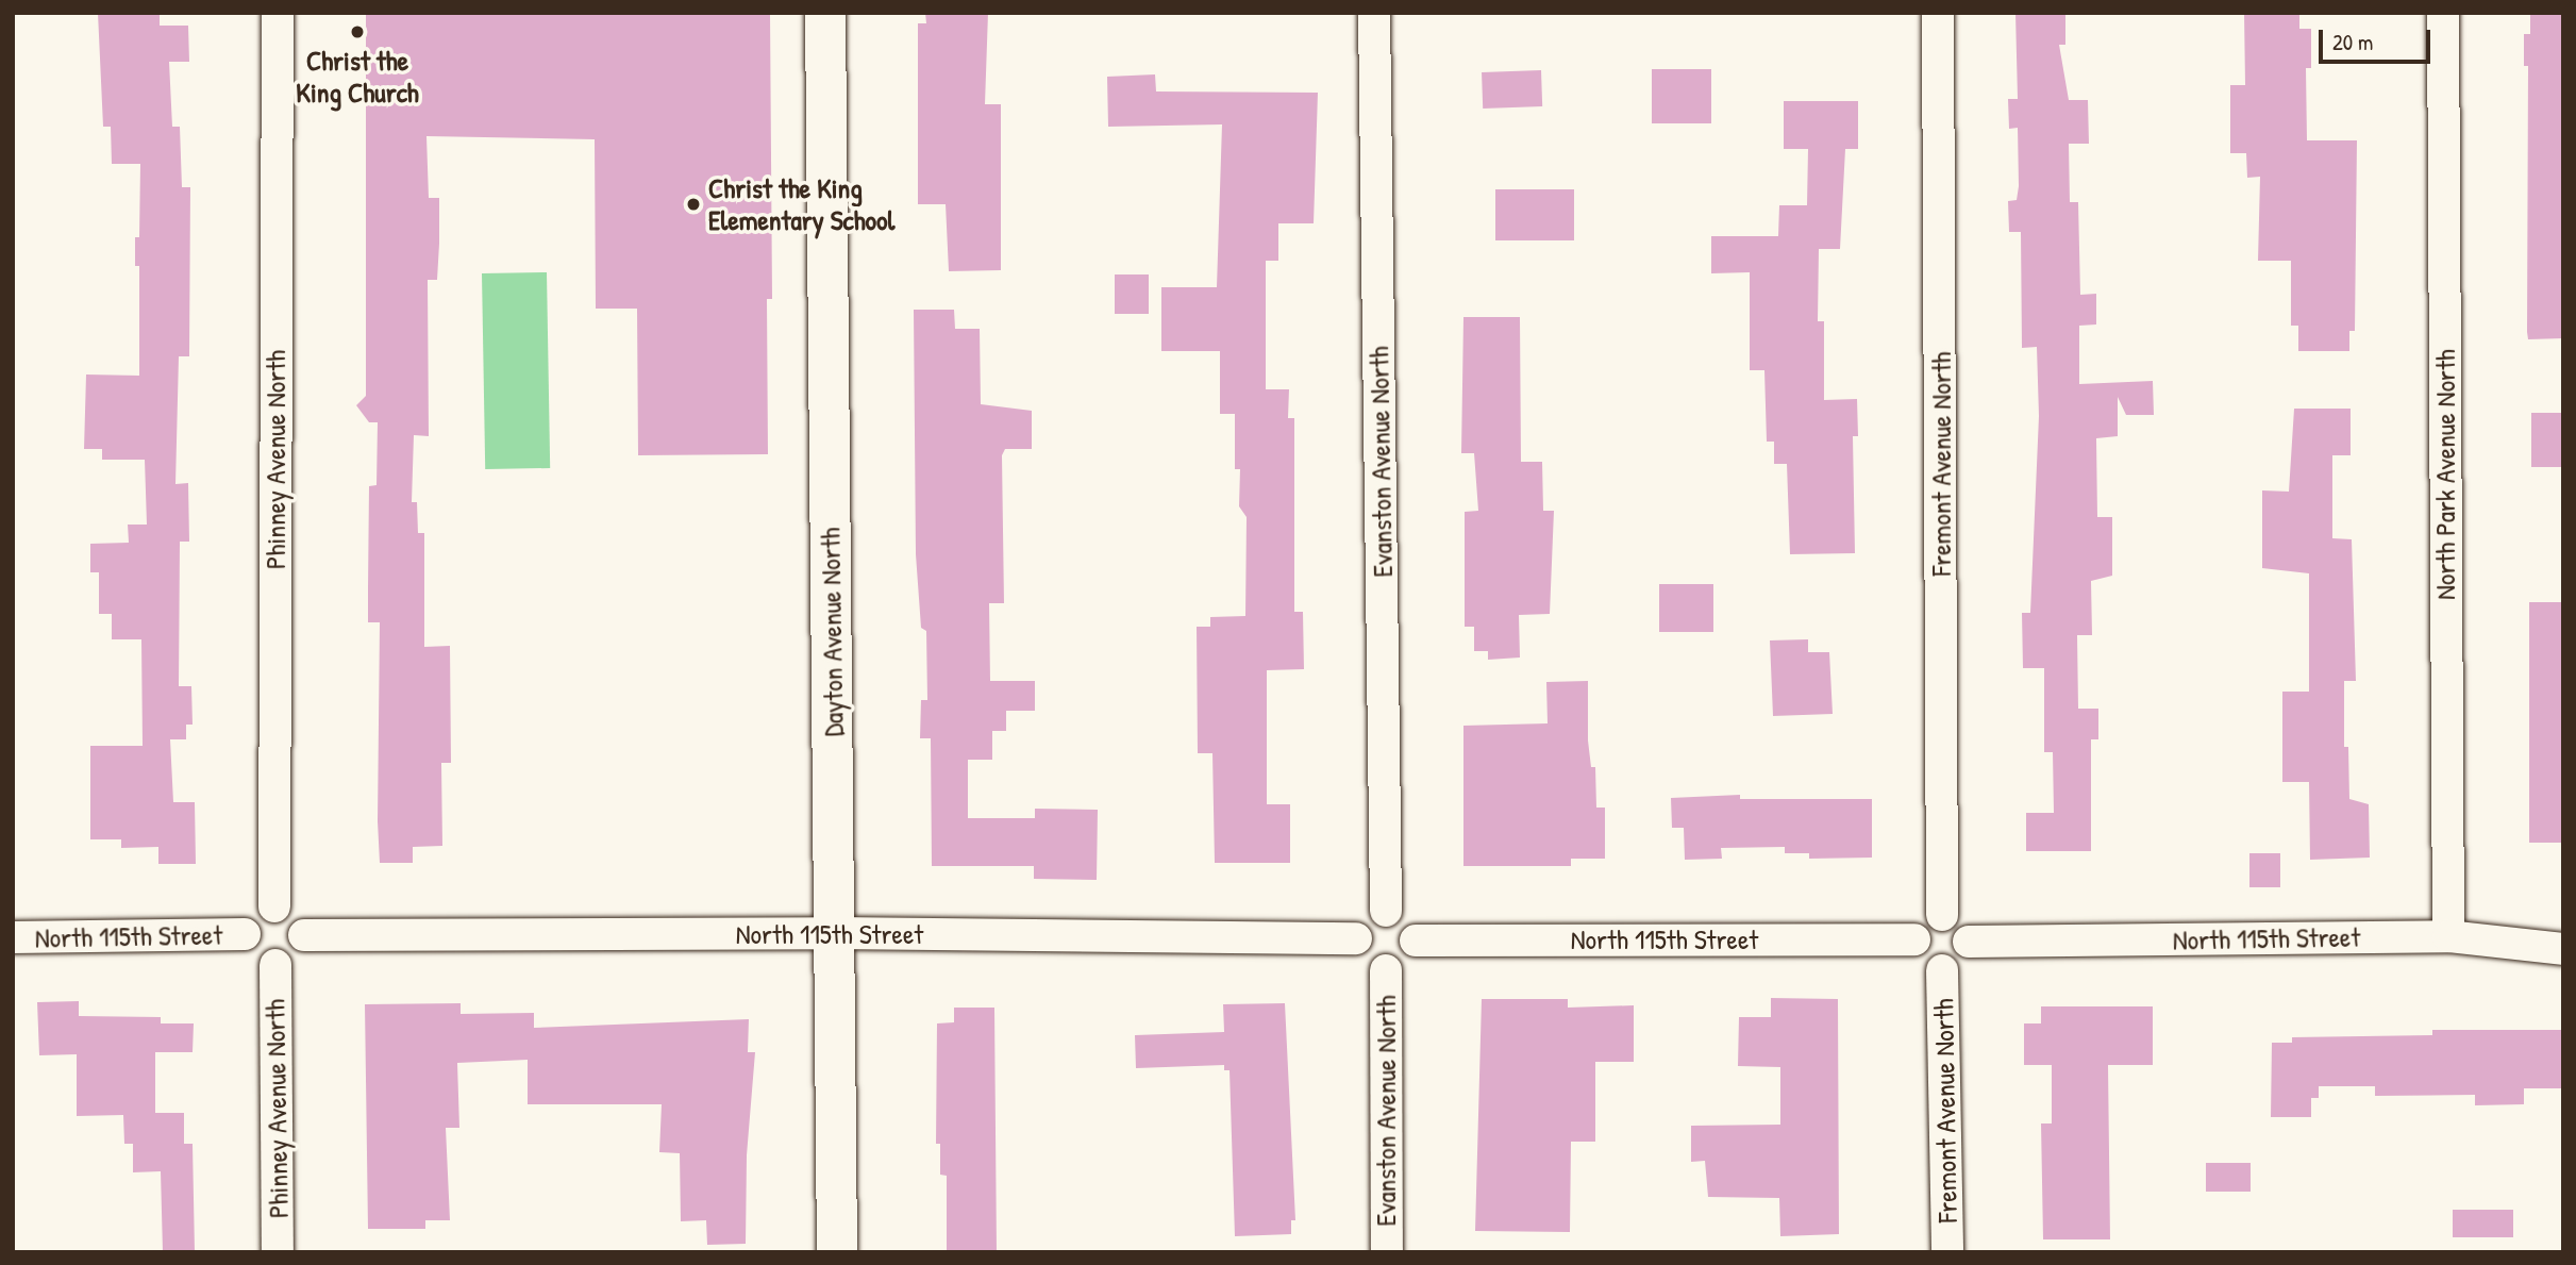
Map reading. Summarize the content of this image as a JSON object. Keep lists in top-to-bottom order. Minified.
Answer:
{"streets":{"street":["Phinney Avenue North","Evanston Avenue North","Fremont Avenue North","North Park Avenue North","Dayton Avenue North","North 115th Street"]},"crossings":[["Phinney Avenue North","North 115th Street"],["Evanston Avenue North","North 115th Street"],["Fremont Avenue North","North 115th Street"],["North Park Avenue North","North 115th Street"],["Dayton Avenue North","North 115th Street"]],"places":["Christ the King Church","Christ the King Elementary School"],"scale_bar":"20 m"}
